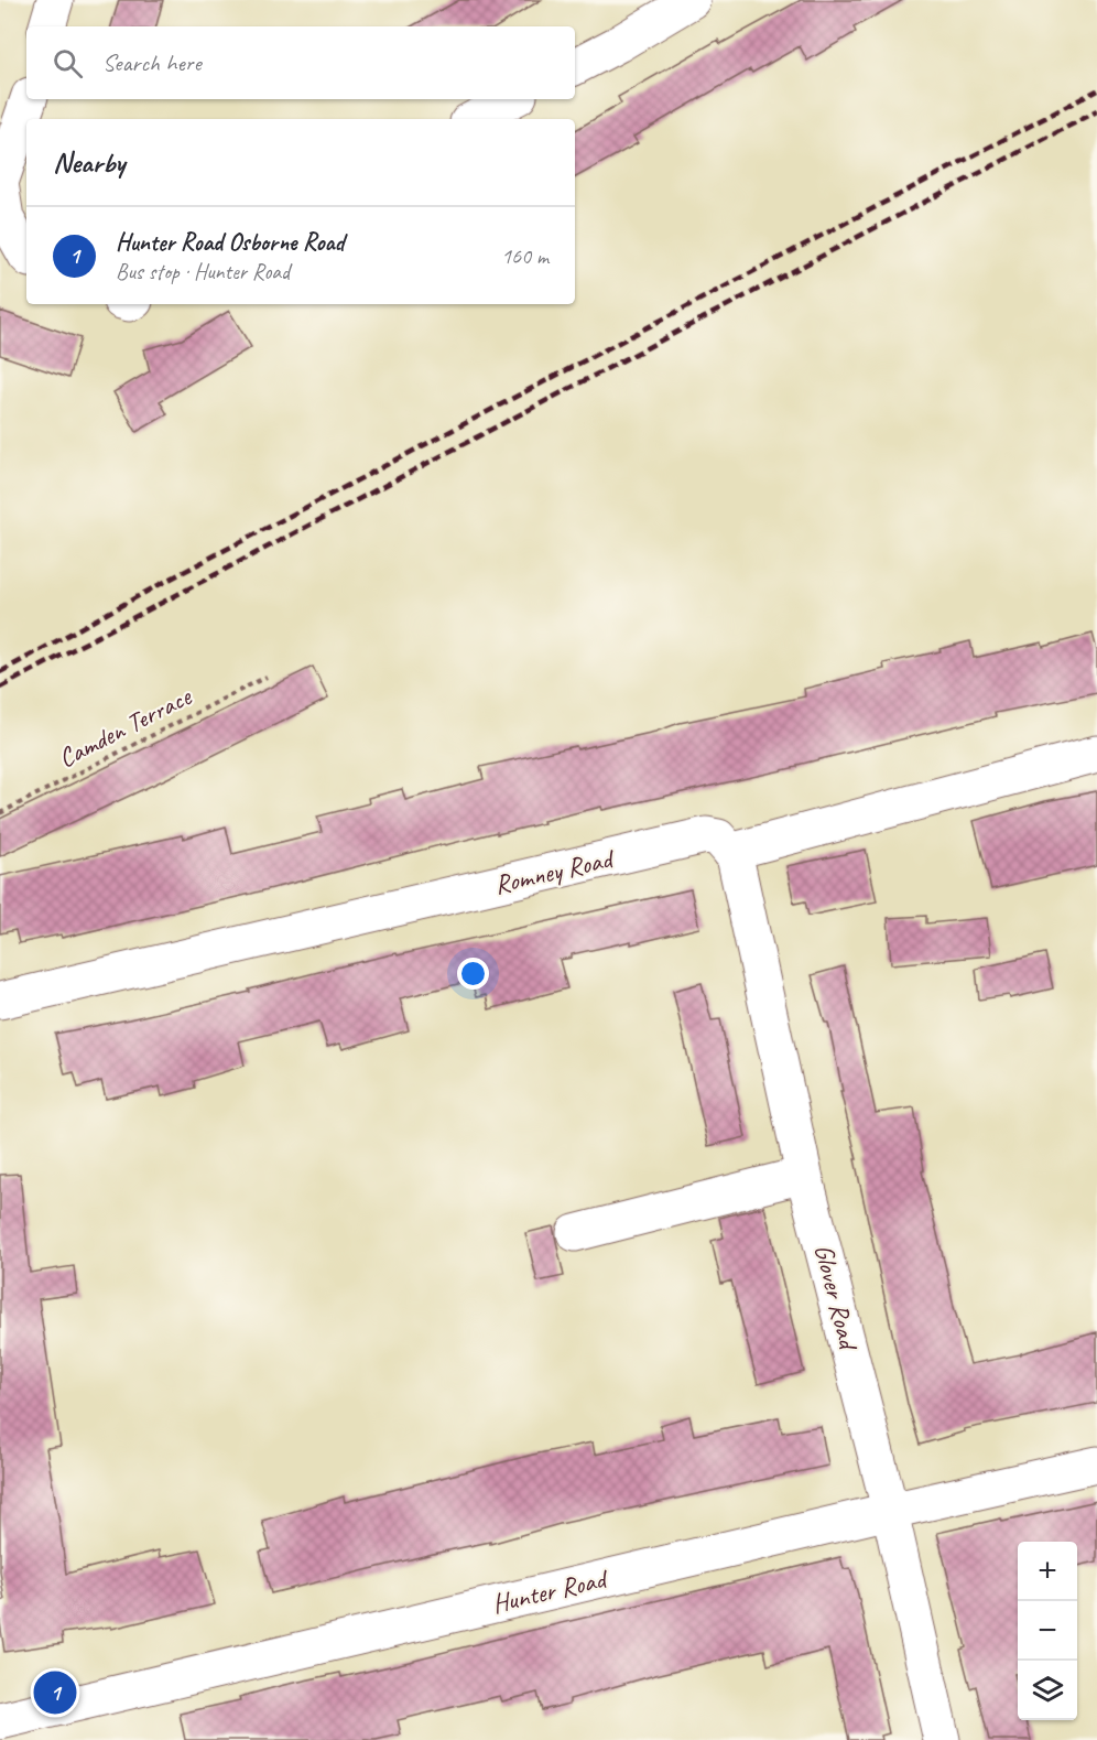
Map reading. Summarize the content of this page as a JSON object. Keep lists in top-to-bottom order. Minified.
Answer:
{"streets":{"street":["Romney Road","Glover Road","Hunter Road"],"path":["Camden Terrace"]},"crossings":[["Romney Road","Glover Road"],["Glover Road","Hunter Road"]],"page":{"search":"Search here","heading":"Nearby","list":[{"mark":"1","name":"Hunter Road Osborne Road","note":"Bus stop · Hunter Road","value":"160 m"}],"map_buttons":["+","−"],"pins":"1"}}
